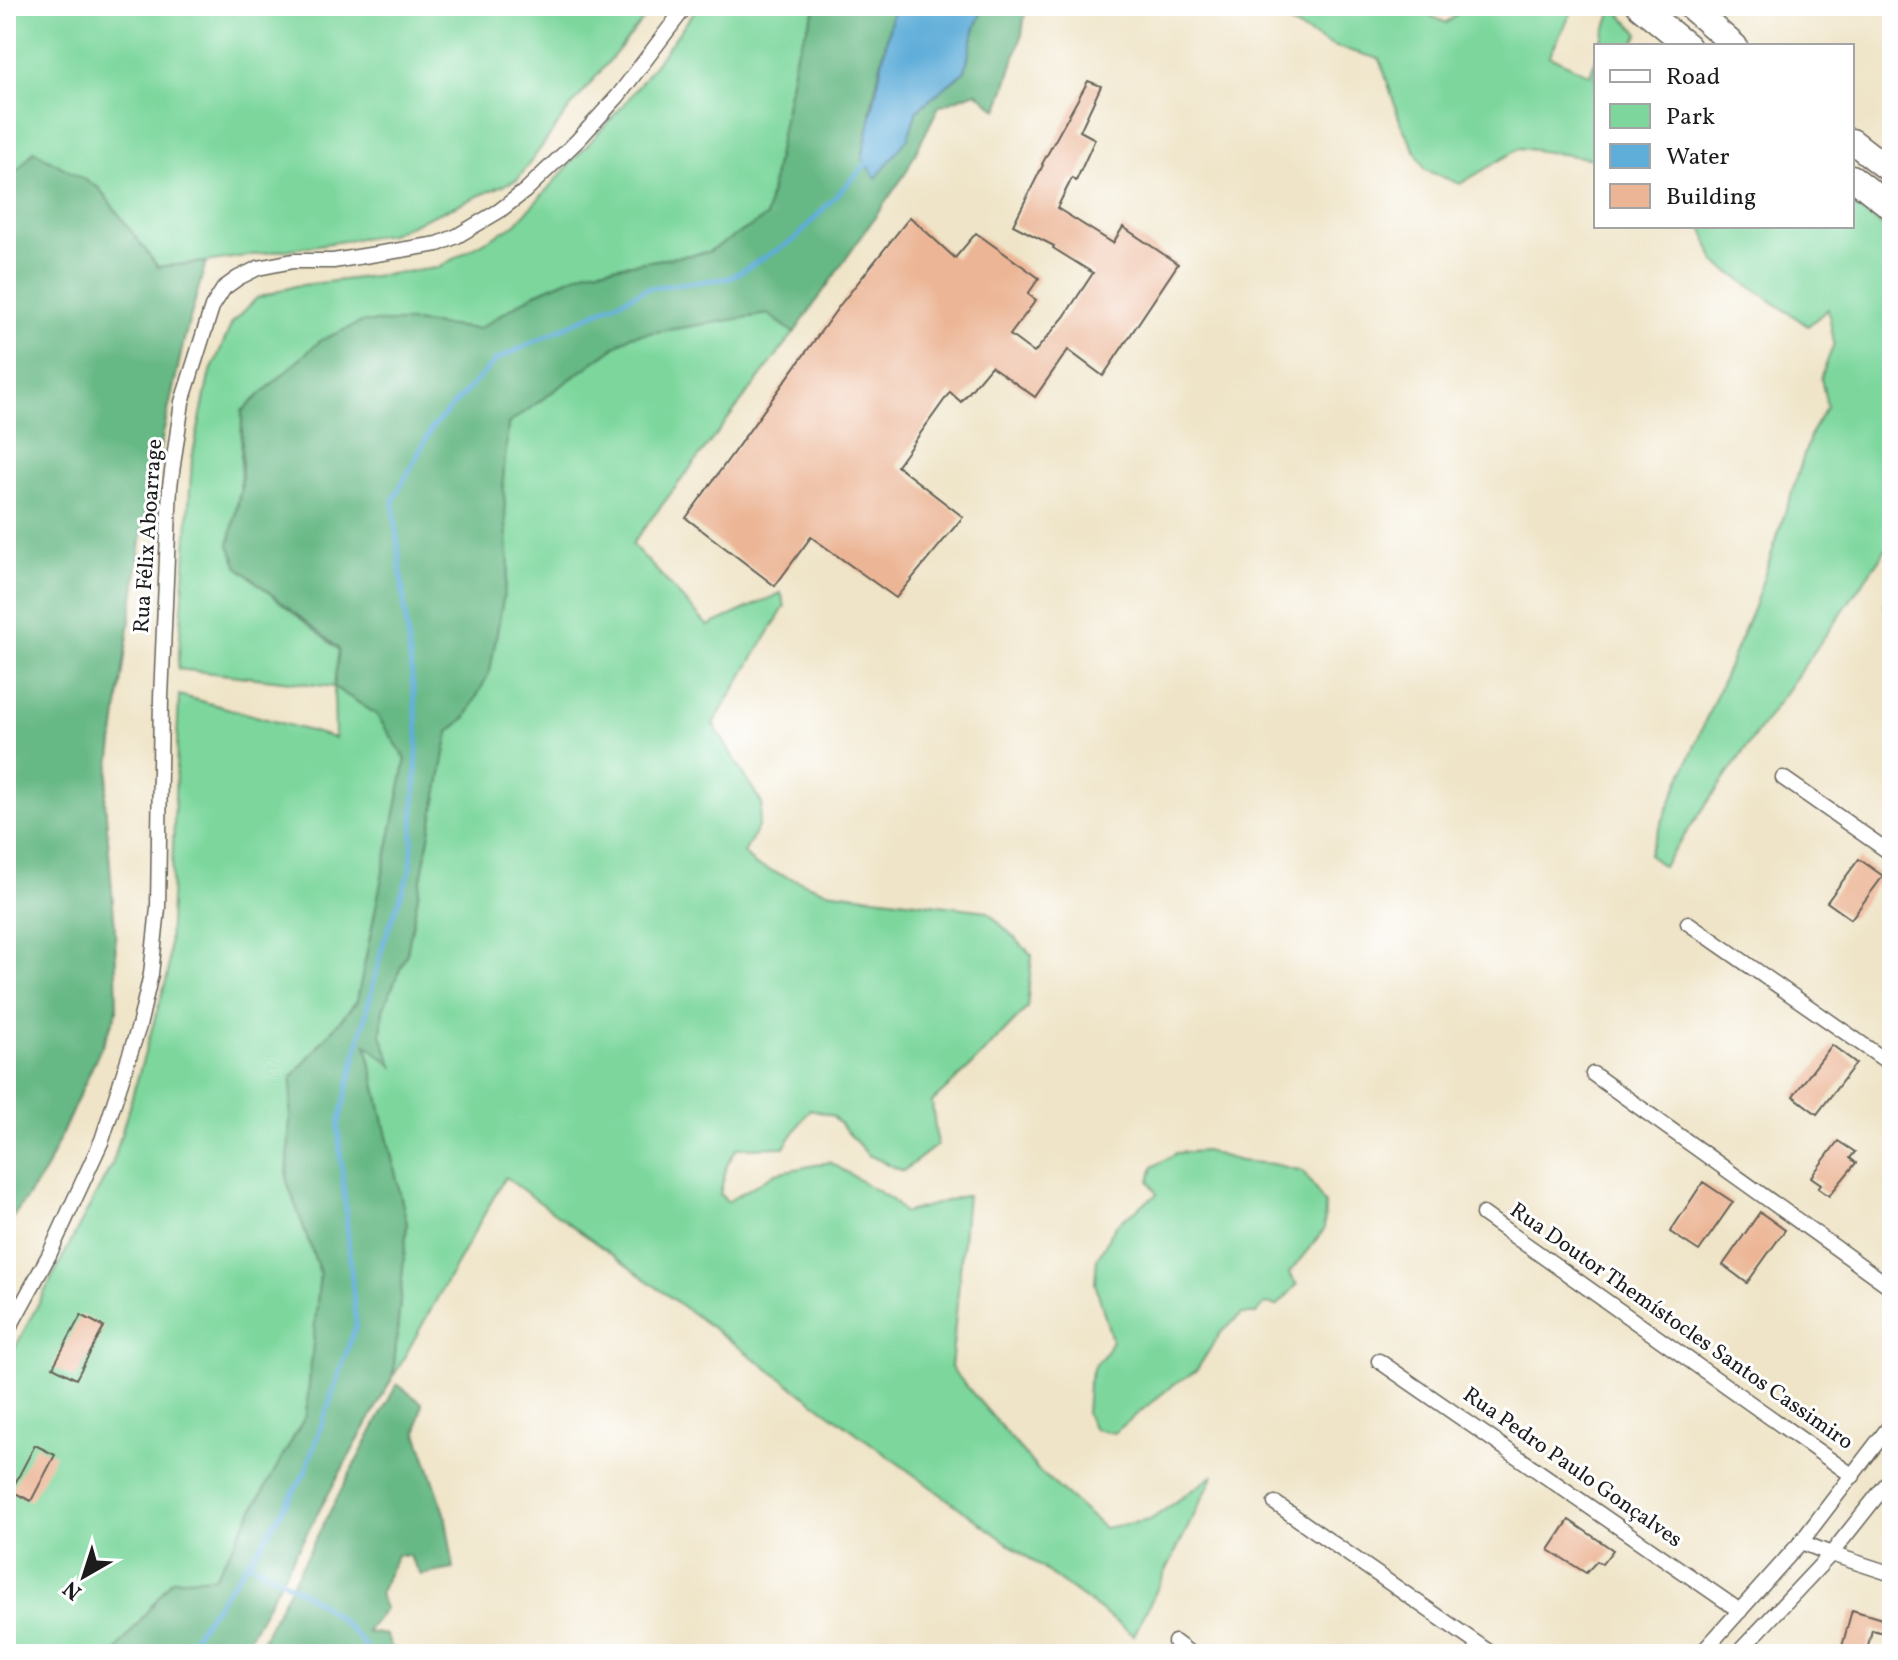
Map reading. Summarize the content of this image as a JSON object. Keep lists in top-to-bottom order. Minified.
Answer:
{"streets":{"street":["Rua Félix Aboarrage","Rua Doutor Themístocles Santos Cassimiro","Rua Pedro Paulo Gonçalves"]},"legend":["Road","Park","Water","Building"],"north":"bottom left"}
